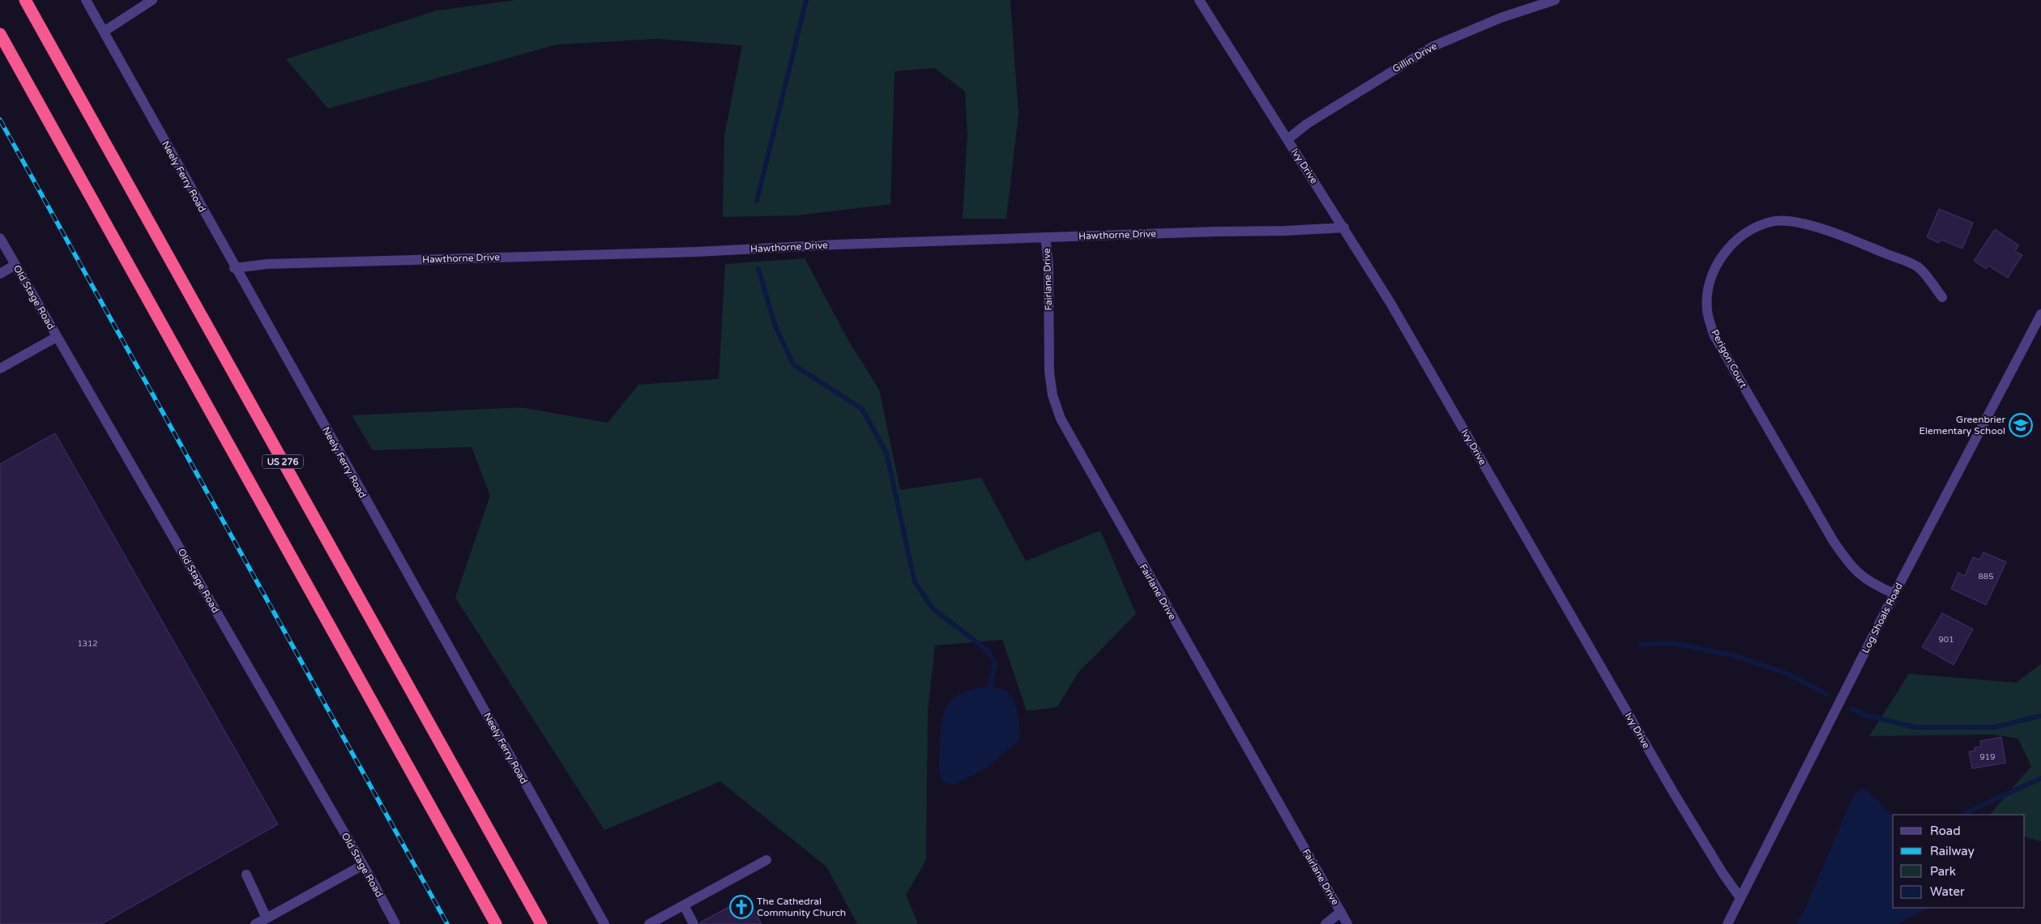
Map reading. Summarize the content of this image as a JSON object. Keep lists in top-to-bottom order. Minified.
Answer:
{"streets":{"highway":["US 276"],"street":["Gillin Drive","Ivy Drive","Neely Ferry Road","Hawthorne Drive","Fairlane Drive","Old Stage Road","Perigon Court","Log Shoals Road"]},"crossings":[["Gillin Drive","Ivy Drive"],["Ivy Drive","Hawthorne Drive"],["Ivy Drive","Log Shoals Road"],["Neely Ferry Road","Hawthorne Drive"],["Hawthorne Drive","Fairlane Drive"],["Perigon Court","Log Shoals Road"]],"places":{"school or university":["Greenbrier Elementary School"],"church":["The Cathedral Community Church"]},"house_numbers":["885","901","1312","919"],"legend":["Road","Railway","Park","Water"]}
